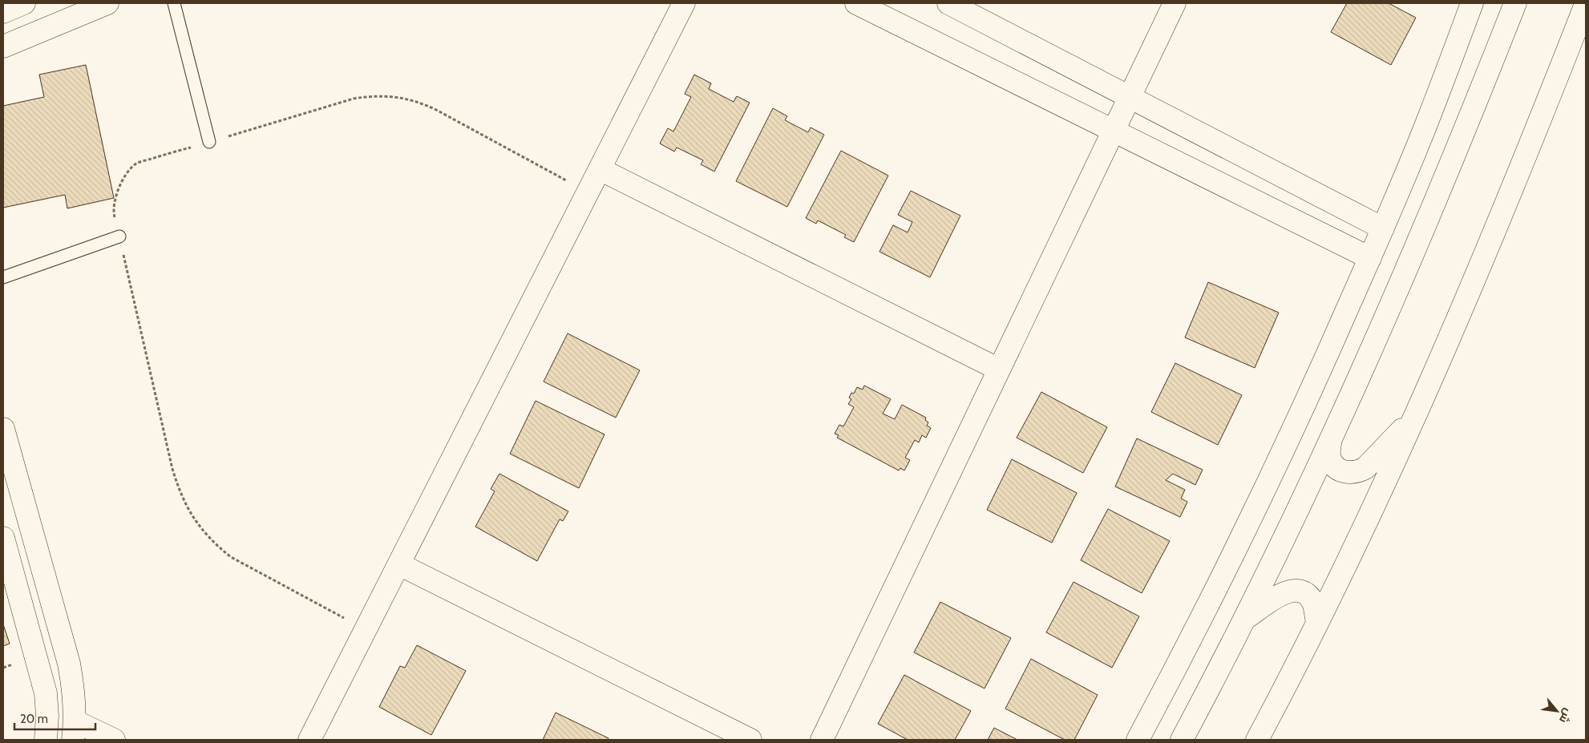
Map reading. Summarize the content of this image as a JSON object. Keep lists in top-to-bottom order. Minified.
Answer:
{"scale_bar":"20 m","north":"bottom right"}
